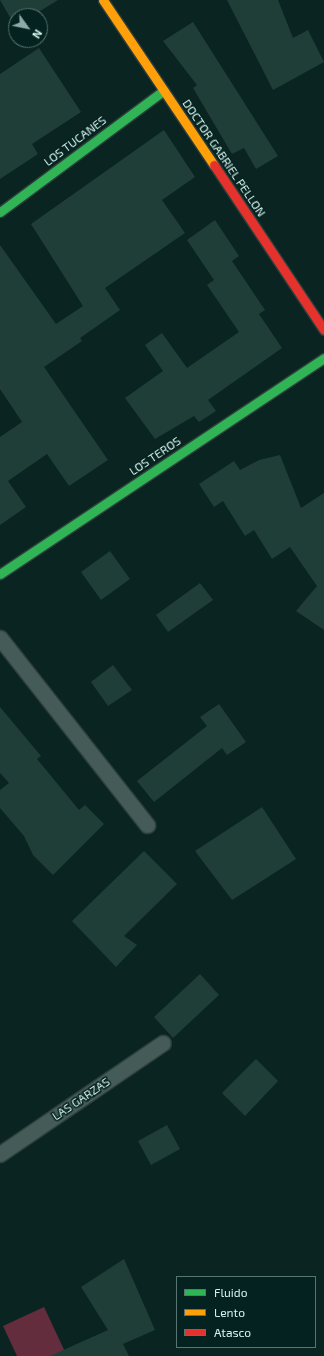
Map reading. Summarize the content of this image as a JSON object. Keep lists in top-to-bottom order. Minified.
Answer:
{"streets":{"street":["LOS TUCANES","DOCTOR GABRIEL PELLON","LOS TEROS"],"lane":["LAS GARZAS"]},"crossings":[["LOS TUCANES","DOCTOR GABRIEL PELLON"]],"legend":["Fluido","Lento","Atasco"],"north":"bottom right"}
